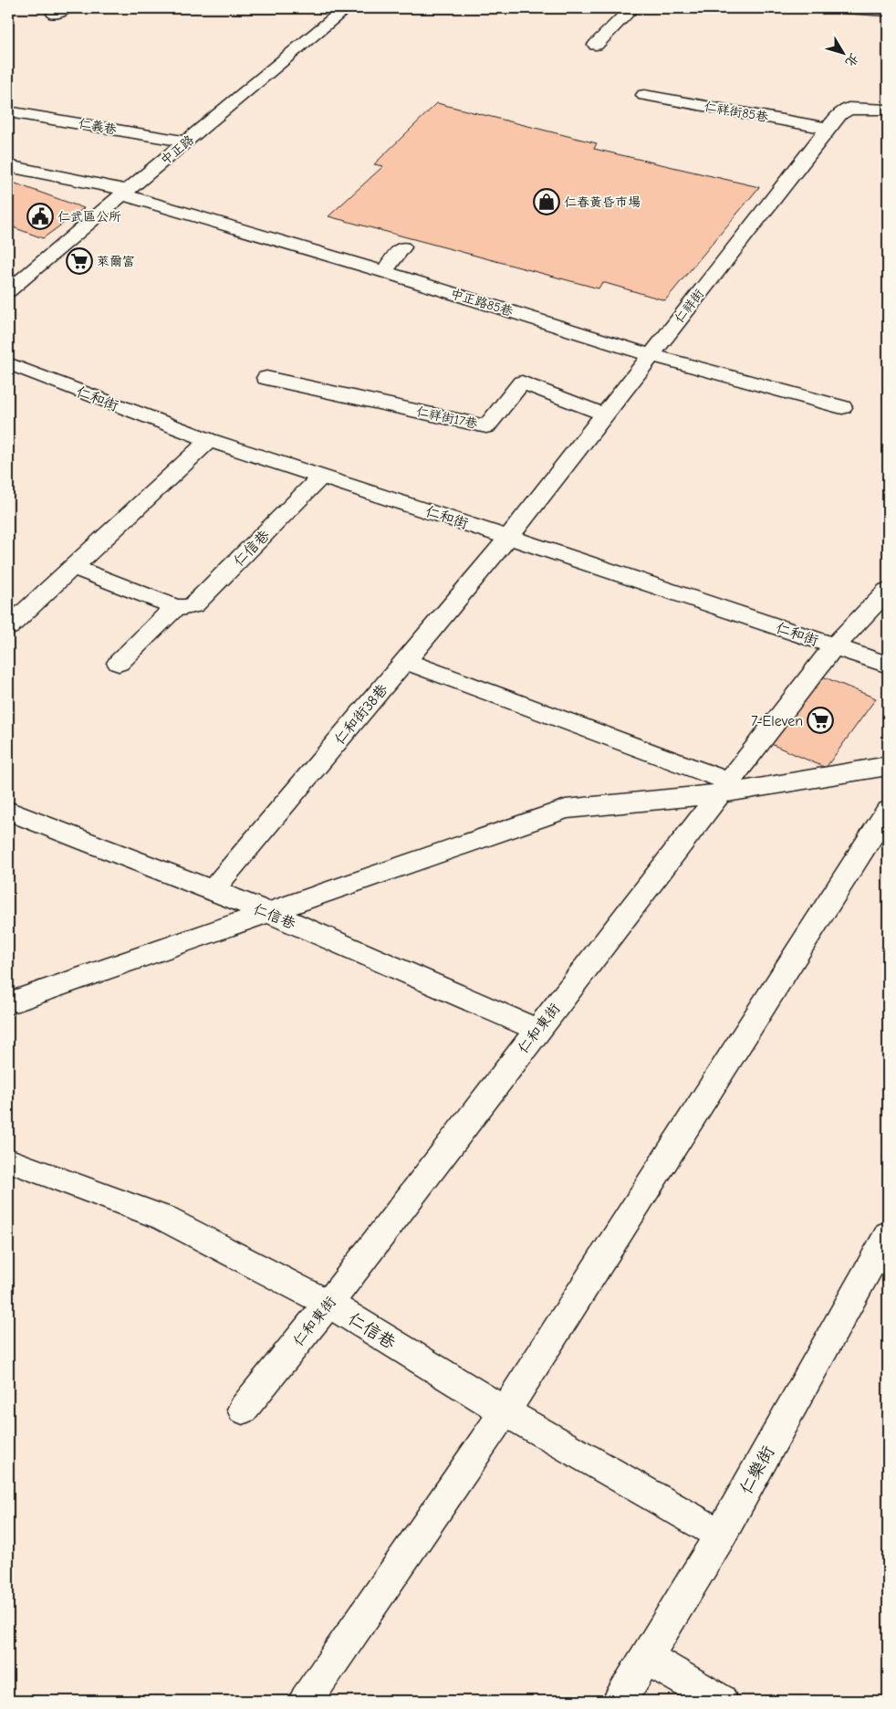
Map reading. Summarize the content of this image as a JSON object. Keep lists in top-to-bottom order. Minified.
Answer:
{"streets":{"street":["仁祥街85巷","仁義巷","中正路","中正路85巷","仁祥街","仁和街","仁祥街17巷","仁信巷","仁和街38巷","仁和東街","仁樂街"]},"crossings":[["仁祥街85巷","仁祥街"],["仁義巷","中正路"],["中正路","中正路85巷"],["中正路85巷","仁祥街"],["仁祥街","仁和街"],["仁祥街","仁祥街17巷"],["仁祥街","仁和街38巷"],["仁和街","仁信巷"],["仁和街","仁和街38巷"],["仁和街","仁和東街"],["仁信巷","仁和街38巷"],["仁信巷","仁和東街"],["仁信巷","仁樂街"]],"places":{"shop":["仁春黃昏市場"],"public building":["仁武區公所"],"supermarket":["萊爾富","7-Eleven"]},"north":"bottom right"}
